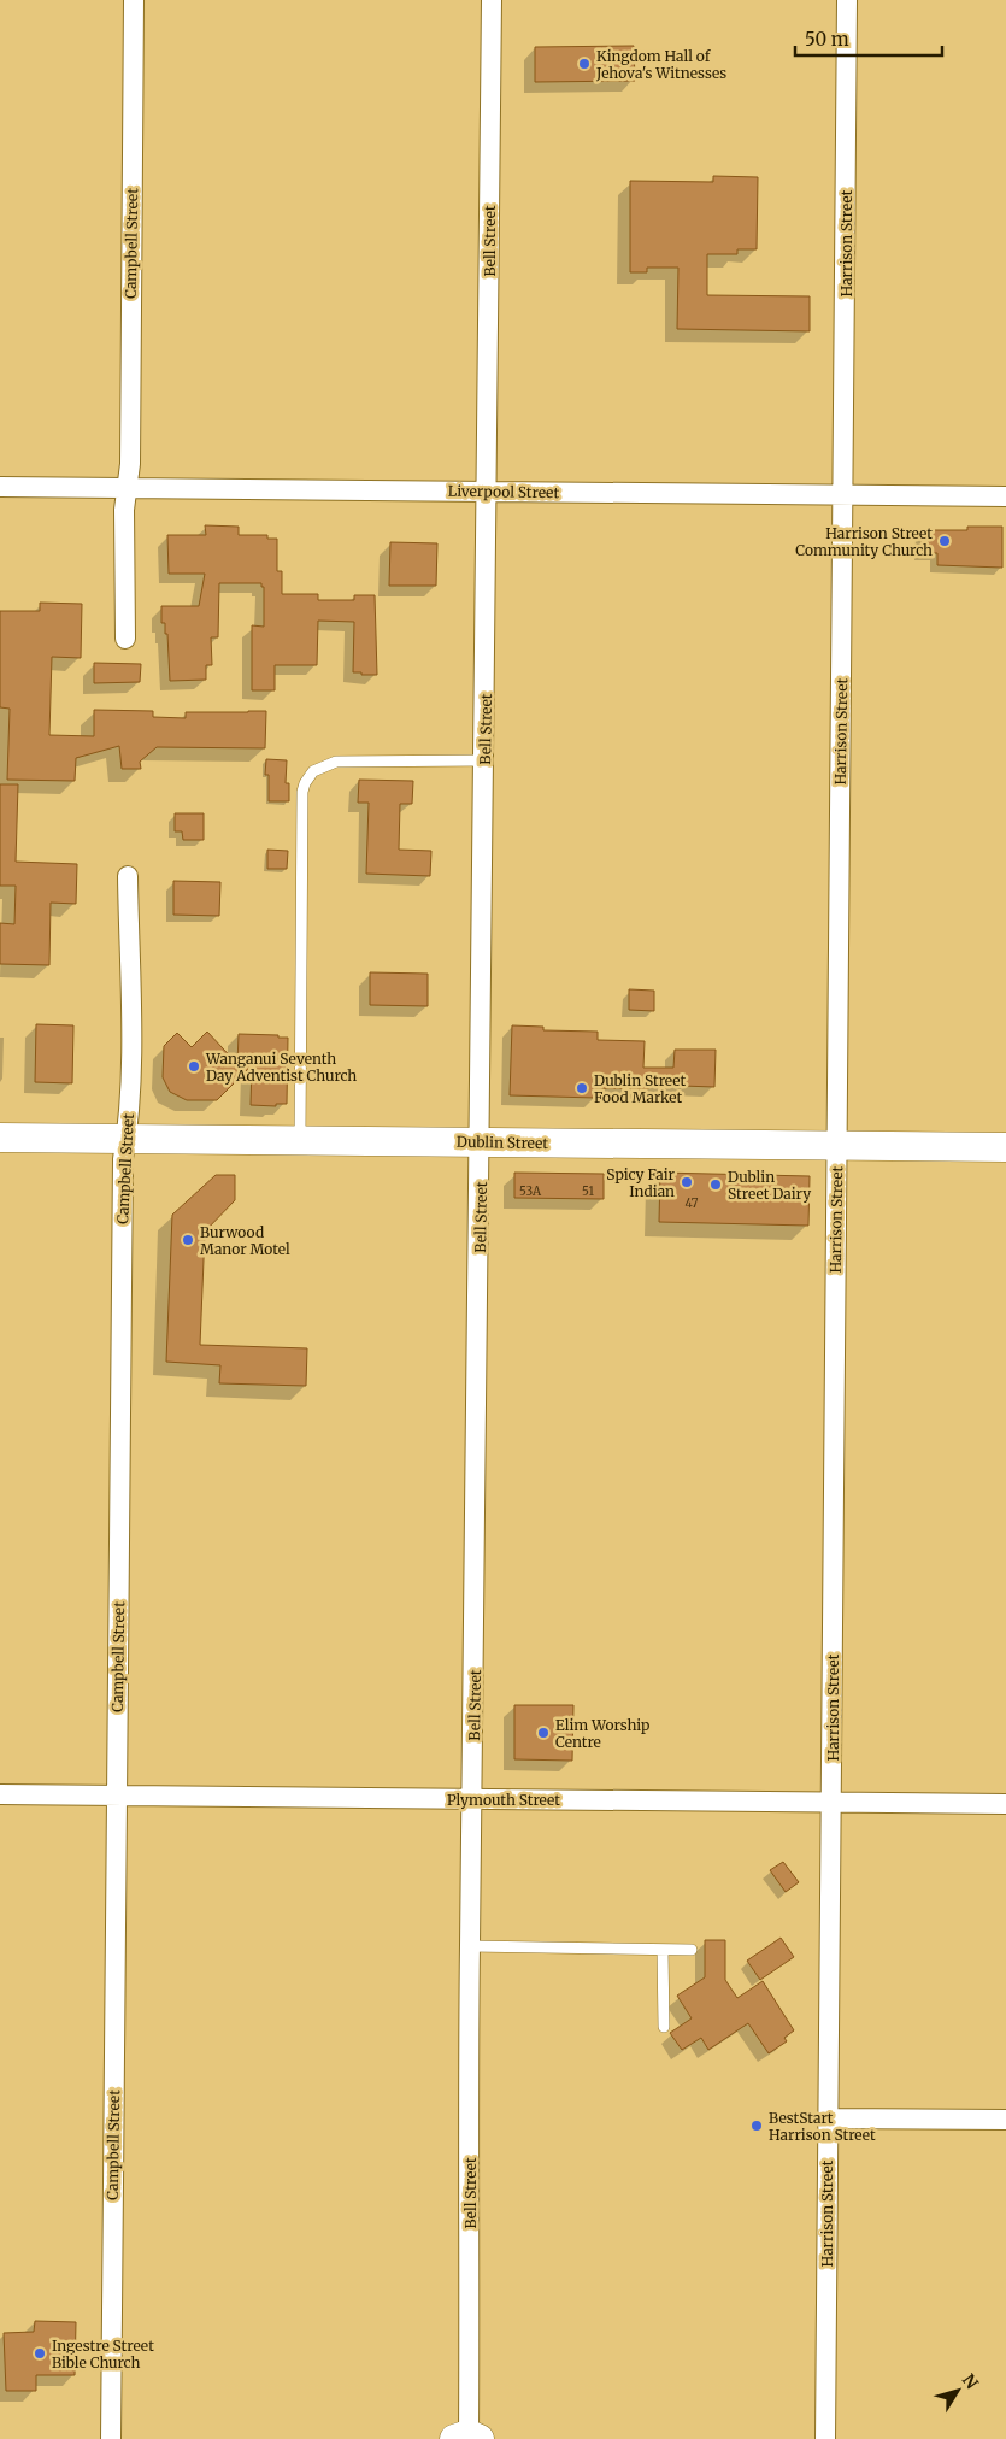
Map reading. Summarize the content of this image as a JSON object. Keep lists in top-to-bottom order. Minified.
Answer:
{"streets":{"main road":["Dublin Street"],"street":["Bell Street","Campbell Street","Harrison Street","Liverpool Street","Plymouth Street"]},"crossings":[["Bell Street","Liverpool Street"],["Bell Street","Dublin Street"],["Bell Street","Plymouth Street"],["Campbell Street","Liverpool Street"],["Campbell Street","Dublin Street"],["Campbell Street","Plymouth Street"],["Harrison Street","Liverpool Street"],["Harrison Street","Dublin Street"],["Harrison Street","Plymouth Street"]],"places":["Kingdom Hall of Jehova's Witnesses","Harrison Street Community Church","Wanganui Seventh Day Adventist Church","Dublin Street Food Market","Spicy Fair Indian","Dublin Street Dairy","Burwood Manor Motel","Elim Worship Centre","BestStart Harrison Street","Ingestre Street Bible Church"],"house_numbers":["53A","51","47"],"scale_bar":"50 m","north":"top right"}
